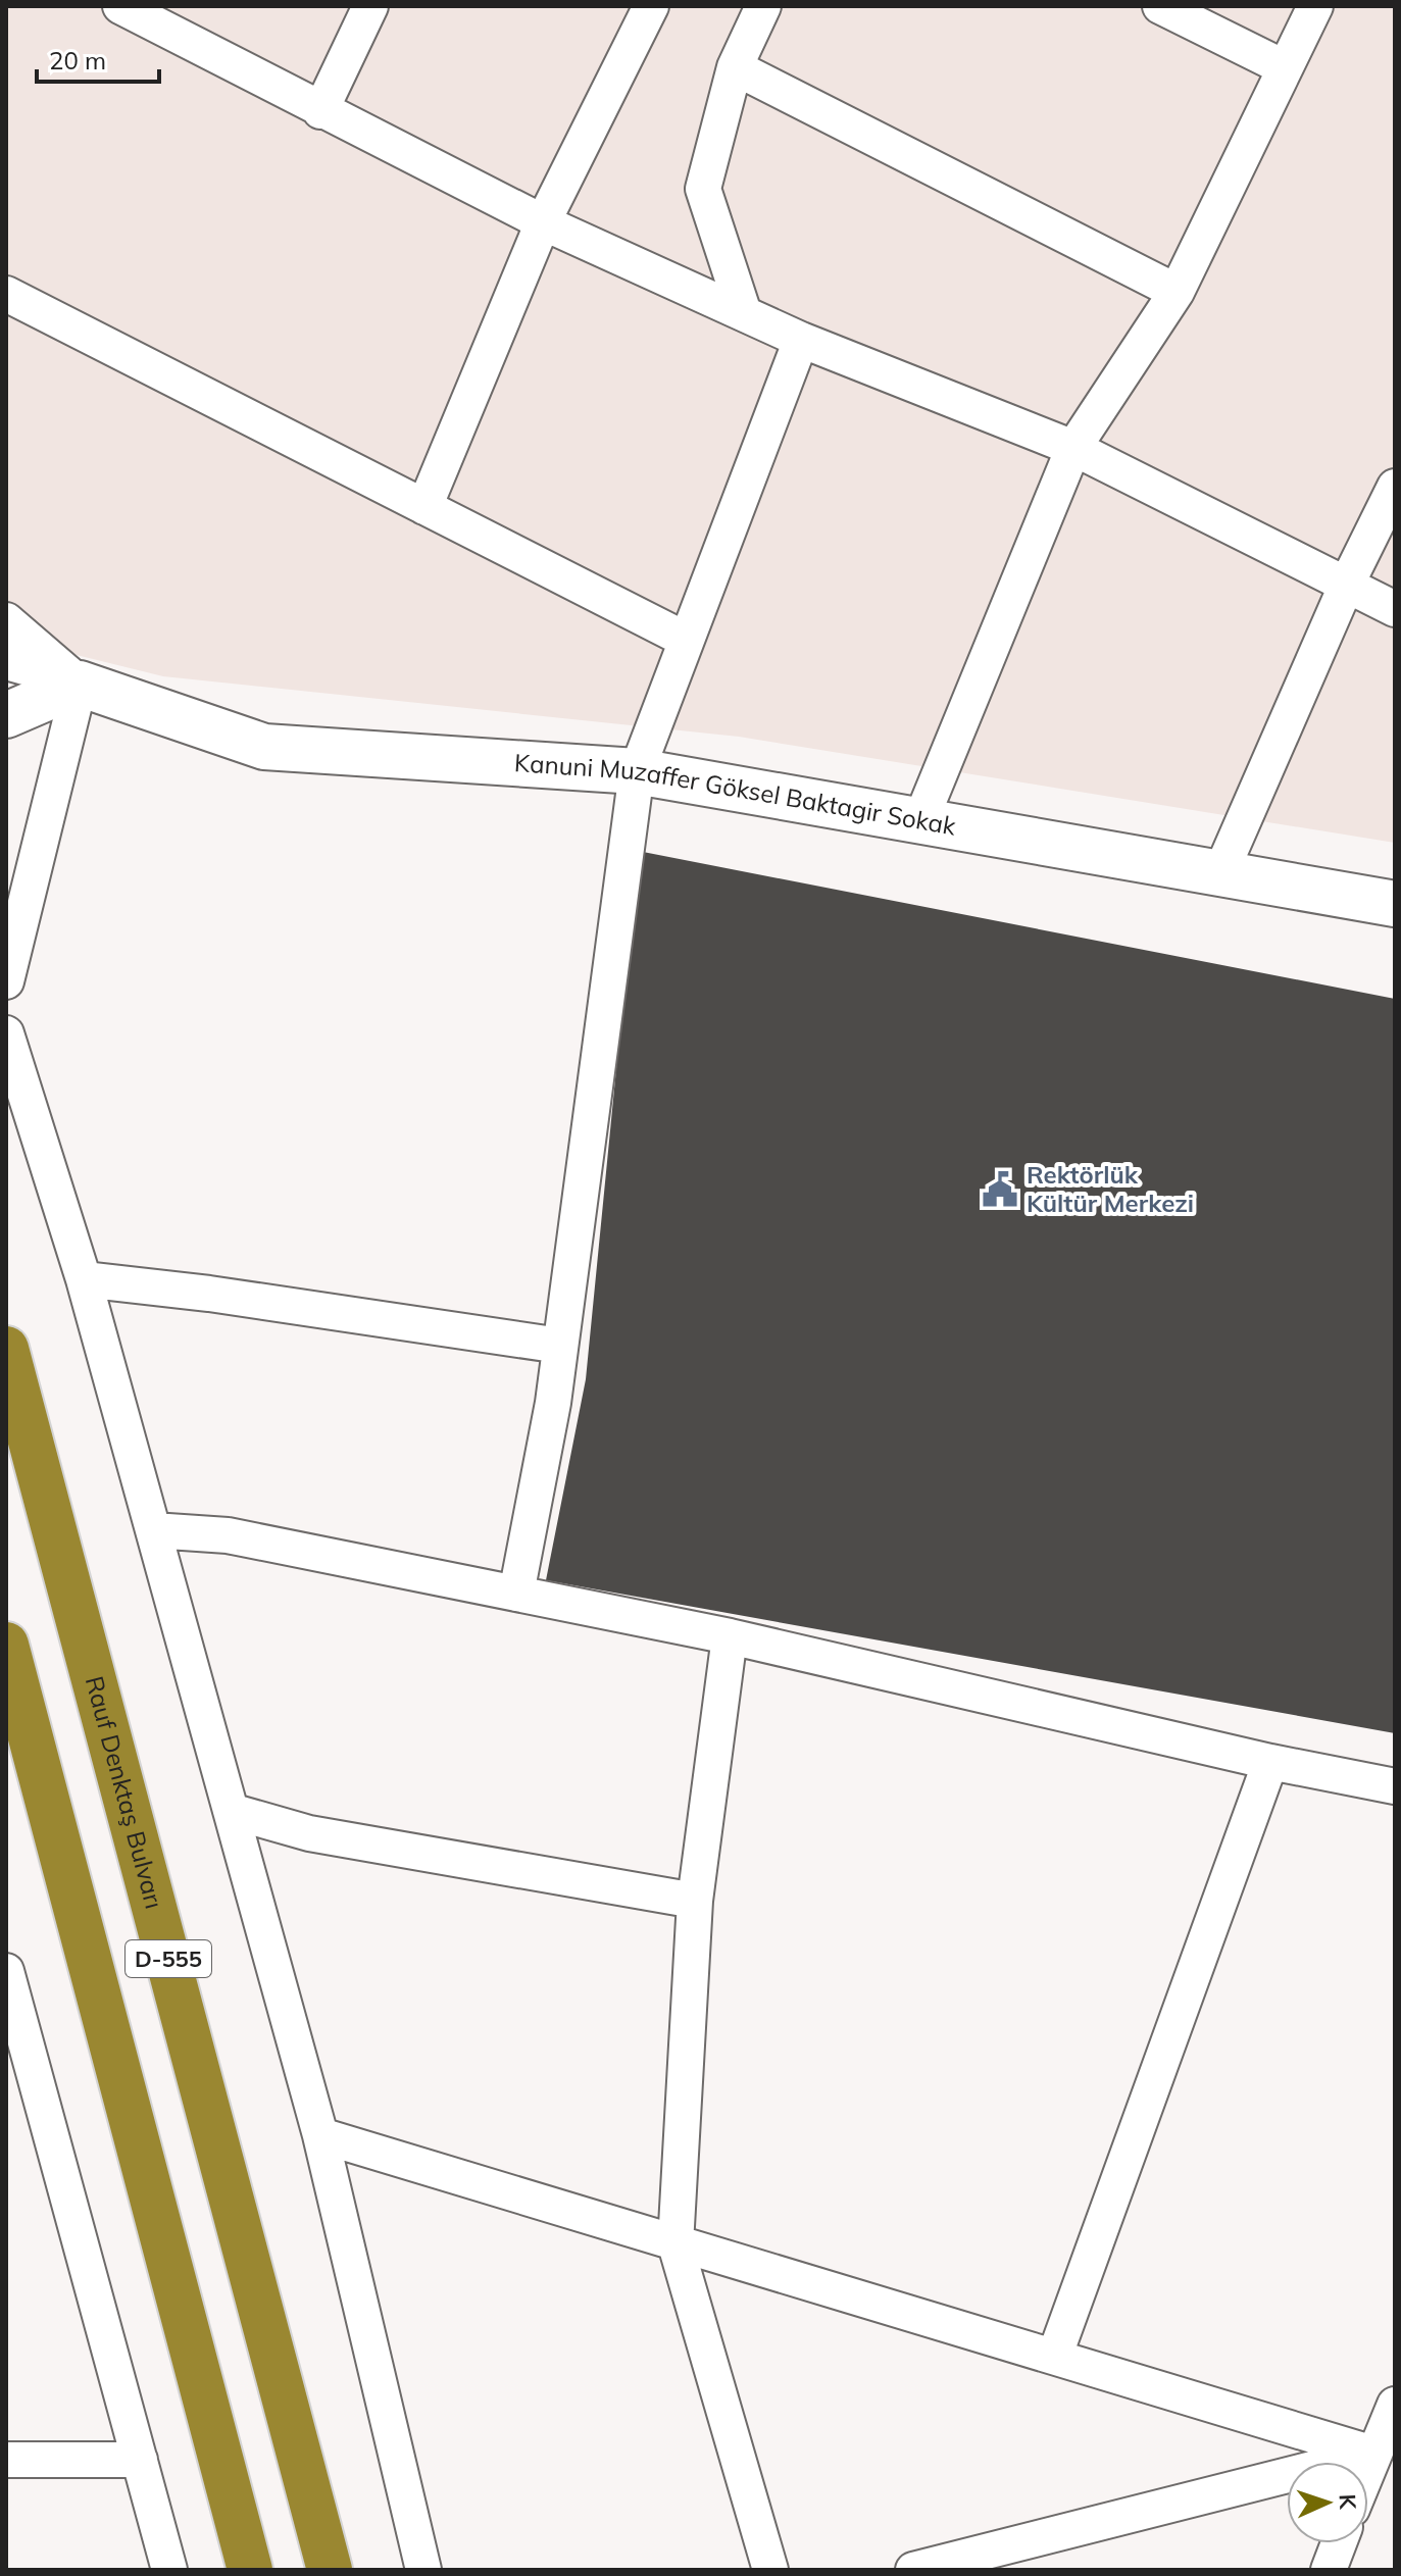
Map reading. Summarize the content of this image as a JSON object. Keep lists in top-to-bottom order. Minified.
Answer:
{"streets":{"highway":["Rauf Denktaş Bulvarı","D-555"],"street":["Kanuni Muzaffer Göksel Baktagir Sokak"]},"places":{"public building":["Rektörlük Kültür Merkezi"]},"scale_bar":"20 m","north":"right"}
